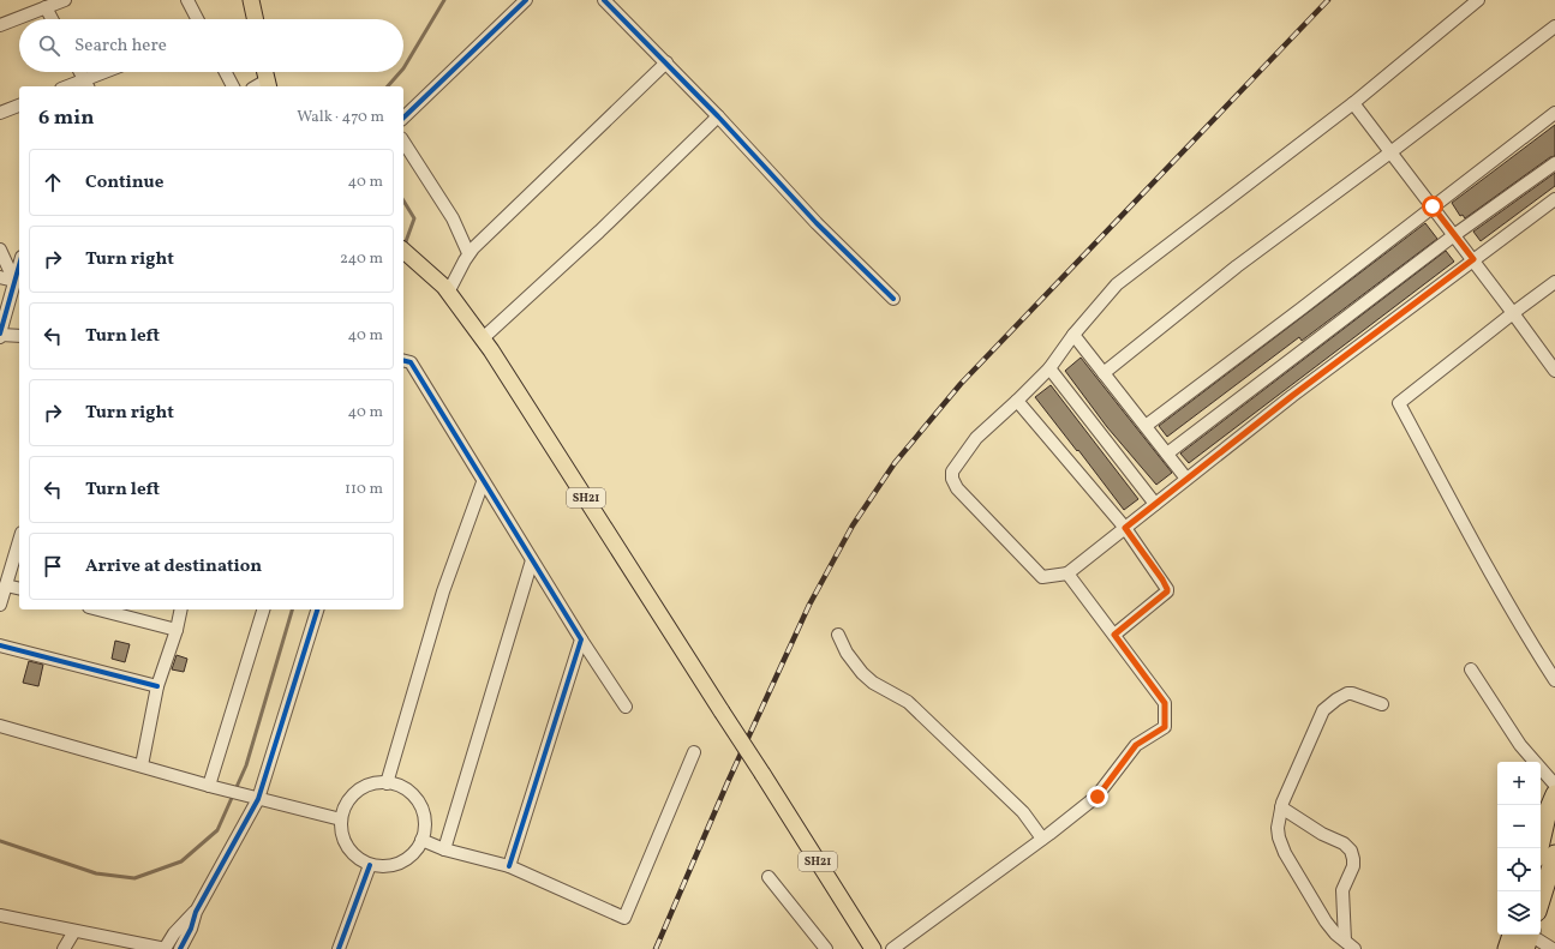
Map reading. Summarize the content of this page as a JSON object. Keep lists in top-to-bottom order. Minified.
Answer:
{"streets":{"main road":["SH21"]},"page":{"search":"Search here","heading":["6 min","Walk · 470 m"],"list":[["Continue","40 m"],["Turn right","240 m"],["Turn left","40 m"],["Turn right","40 m"],["Turn left","110 m"],"Arrive at destination"],"map_buttons":["+","−"]}}
